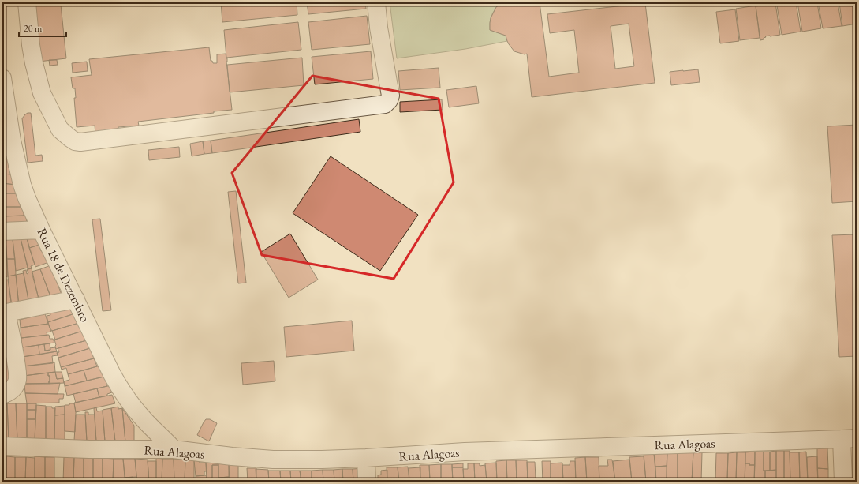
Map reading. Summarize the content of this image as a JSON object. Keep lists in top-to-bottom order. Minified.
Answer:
{"streets":{"street":["Rua 18 de Dezembro","Rua Alagoas"]},"crossings":[["Rua 18 de Dezembro","Rua Alagoas"]],"scale_bar":"20 m"}
